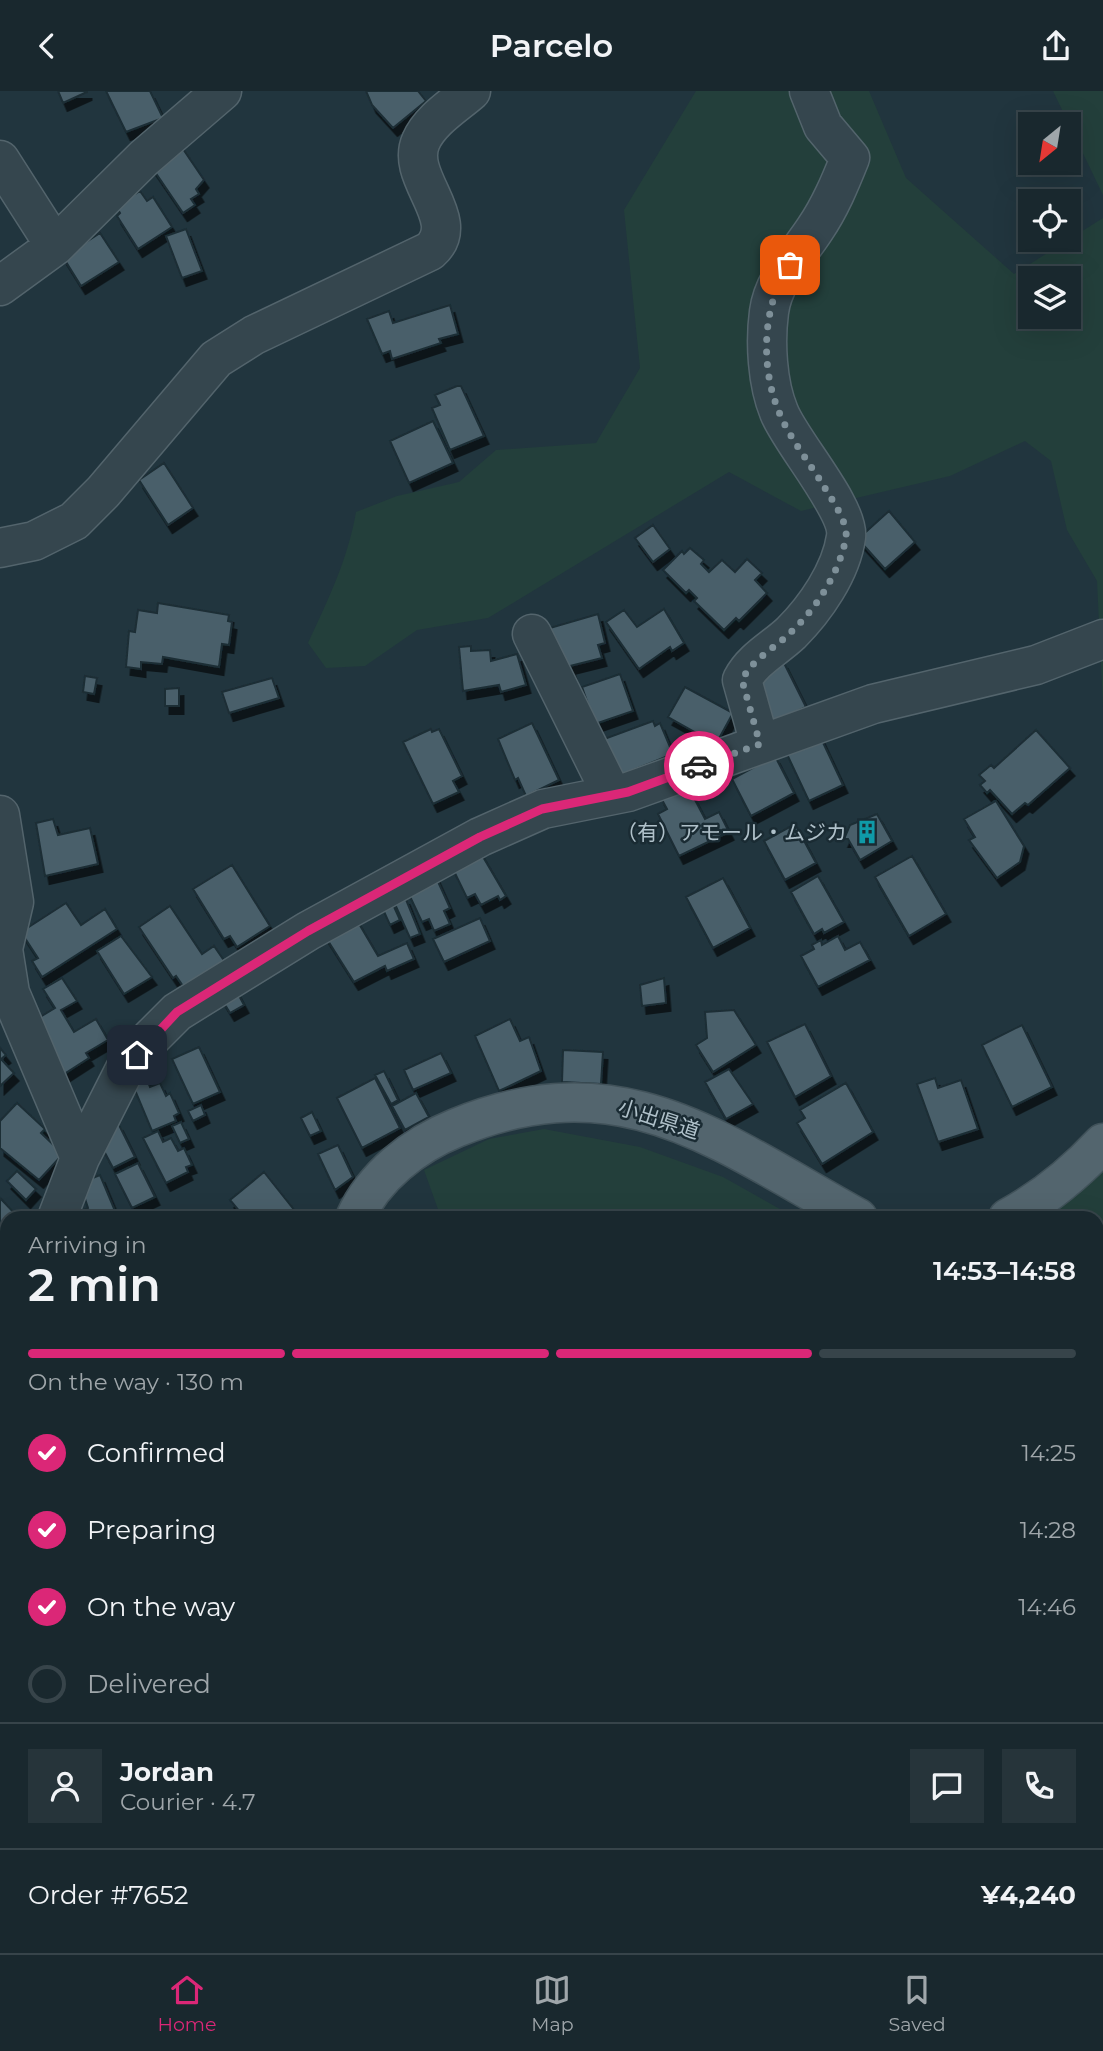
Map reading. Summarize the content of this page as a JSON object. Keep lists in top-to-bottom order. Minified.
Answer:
{"streets":{"main road":["小出県道"]},"places":{"building":["（有）アモール・ムジカ"]},"north":"bottom left","page":{"header":"Parcelo","heading":["2 min","Arriving in","14:53–14:58"],"panel":["Jordan","Courier · 4.7","Order #7652","¥4,240"],"bar":"On the way · 130 m","list":[["Confirmed","14:25"],["Preparing","14:28"],["On the way","14:46"],"Delivered"],"tabs":["Home","Map","Saved"]}}
